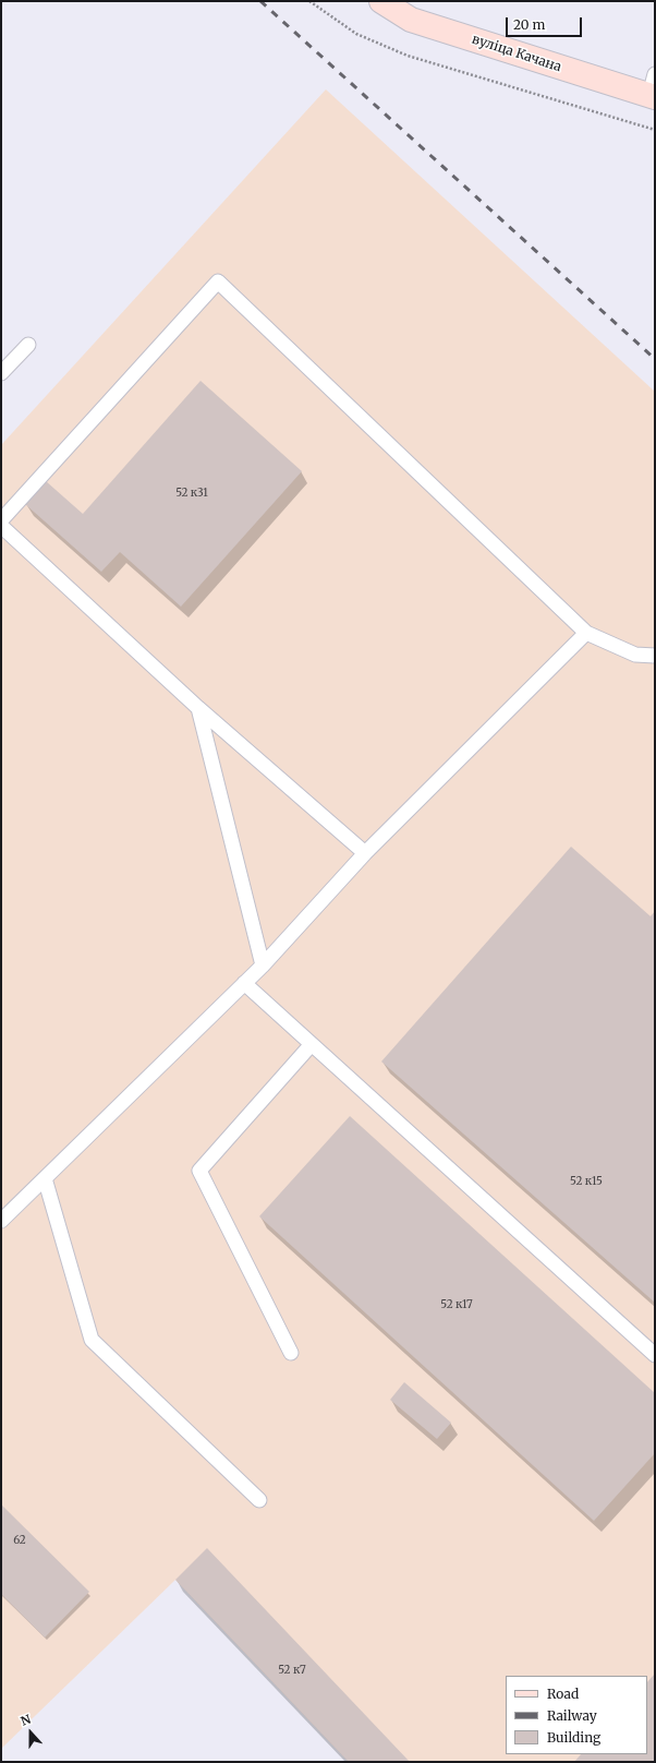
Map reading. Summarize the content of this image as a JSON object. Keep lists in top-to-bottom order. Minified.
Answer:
{"streets":{"main road":["вуліца Качана"]},"house_numbers":["52 к31","52 к15","52 к17","62","52 к7"],"legend":["Road","Railway","Building"],"scale_bar":"20 m","north":"top"}
